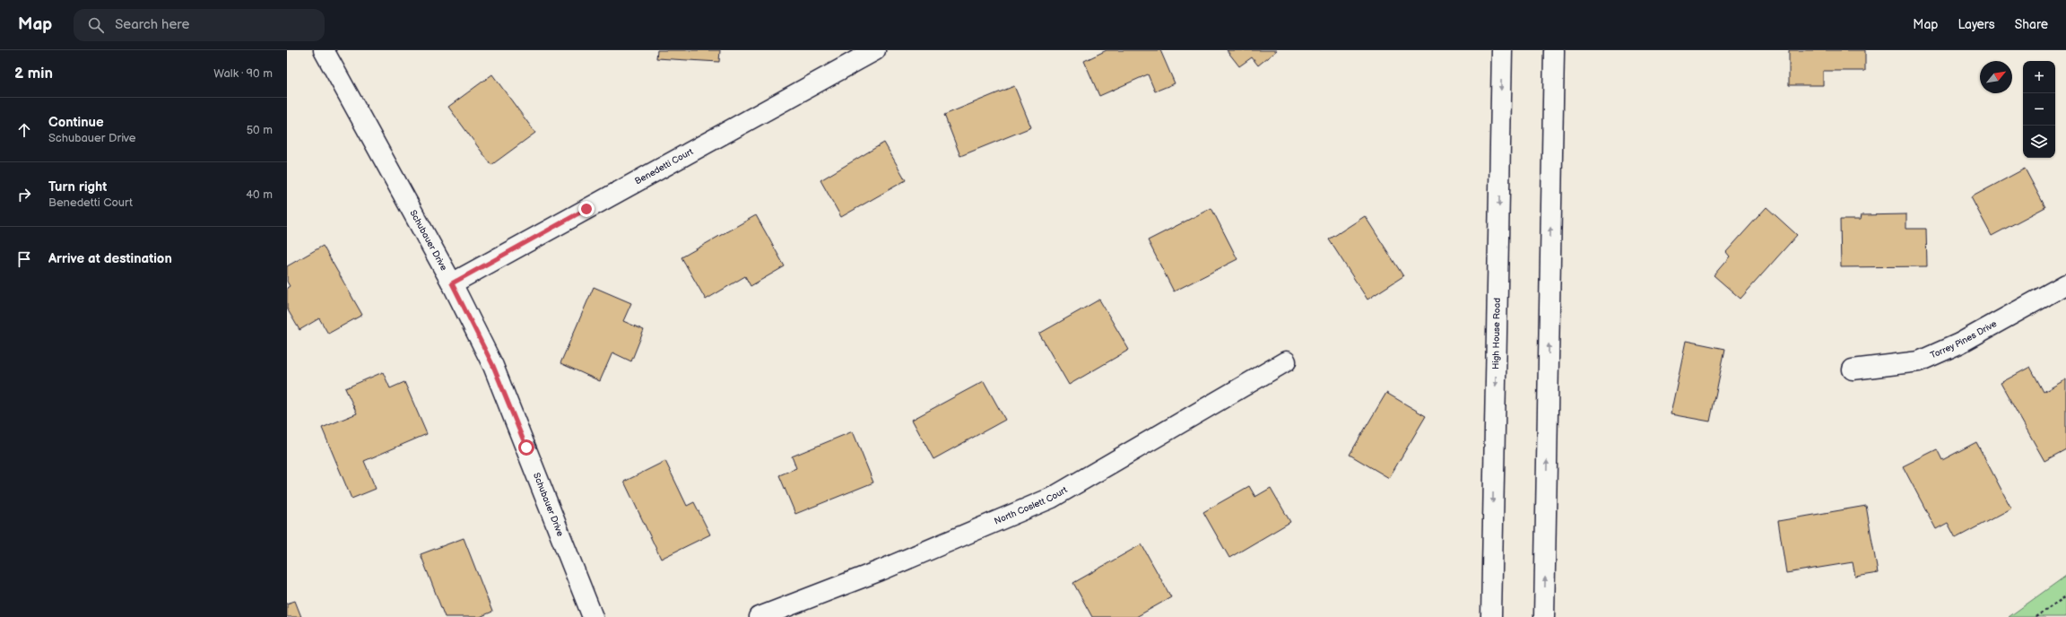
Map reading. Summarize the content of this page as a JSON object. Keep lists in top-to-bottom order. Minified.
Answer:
{"streets":{"street":["Benedetti Court","Schubauer Drive","High House Road","Torrey Pines Drive","North Coslett Court"]},"crossings":[["Benedetti Court","Schubauer Drive"]],"north":"top right","page":{"header":"Map","search":"Search here","nav":["Map","Layers","Share"],"heading":["2 min","Walk · 90 m"],"map_buttons":["+","−"],"list":[["Continue","Schubauer Drive","50 m"],["Turn right","Benedetti Court","40 m"],"Arrive at destination"]}}
